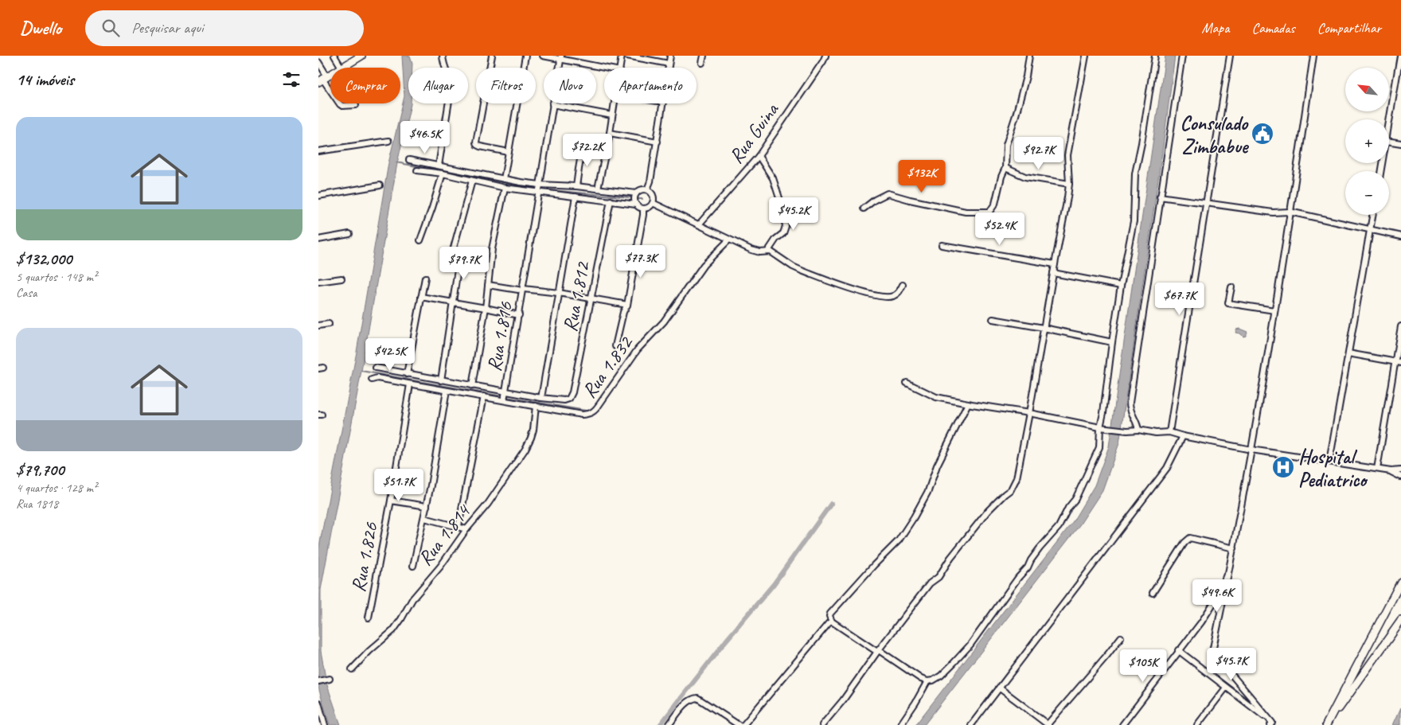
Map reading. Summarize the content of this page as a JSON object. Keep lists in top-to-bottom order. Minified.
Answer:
{"streets":{"street":["Rua Guina","Rua 1.812","Rua 1.816","Rua 1.832","Rua 1.814","Rua 1.826"]},"crossings":[["Rua 1.816","Rua 1.832"],["Rua 1.832","Rua 1.814"],["Rua 1.832","Rua 1.826"]],"places":{"public building":["Consulado Zimbabue"],"hospital":["Hospital Pediatrico"]},"north":"top left","page":{"header":"Dwello","search":"Pesquisar aqui","nav":["Mapa","Camadas","Compartilhar"],"heading":"14 imóveis","map_buttons":["+","−"],"chip":["Comprar","Alugar","Filtros","Novo","Apartamento"],"list":[{"name":"$132,000","note":"5 quartos · 148 m² · Casa"},{"name":"$79,700","note":"4 quartos · 128 m² · Rua 1818"}],"price":["$46.5K","$72.2K","$92.7K","$132K","$45.2K","$52.4K","$77.3K","$79.7K","$67.7K","$42.5K","$51.7K","$49.6K","$45.7K","$105K"]}}
